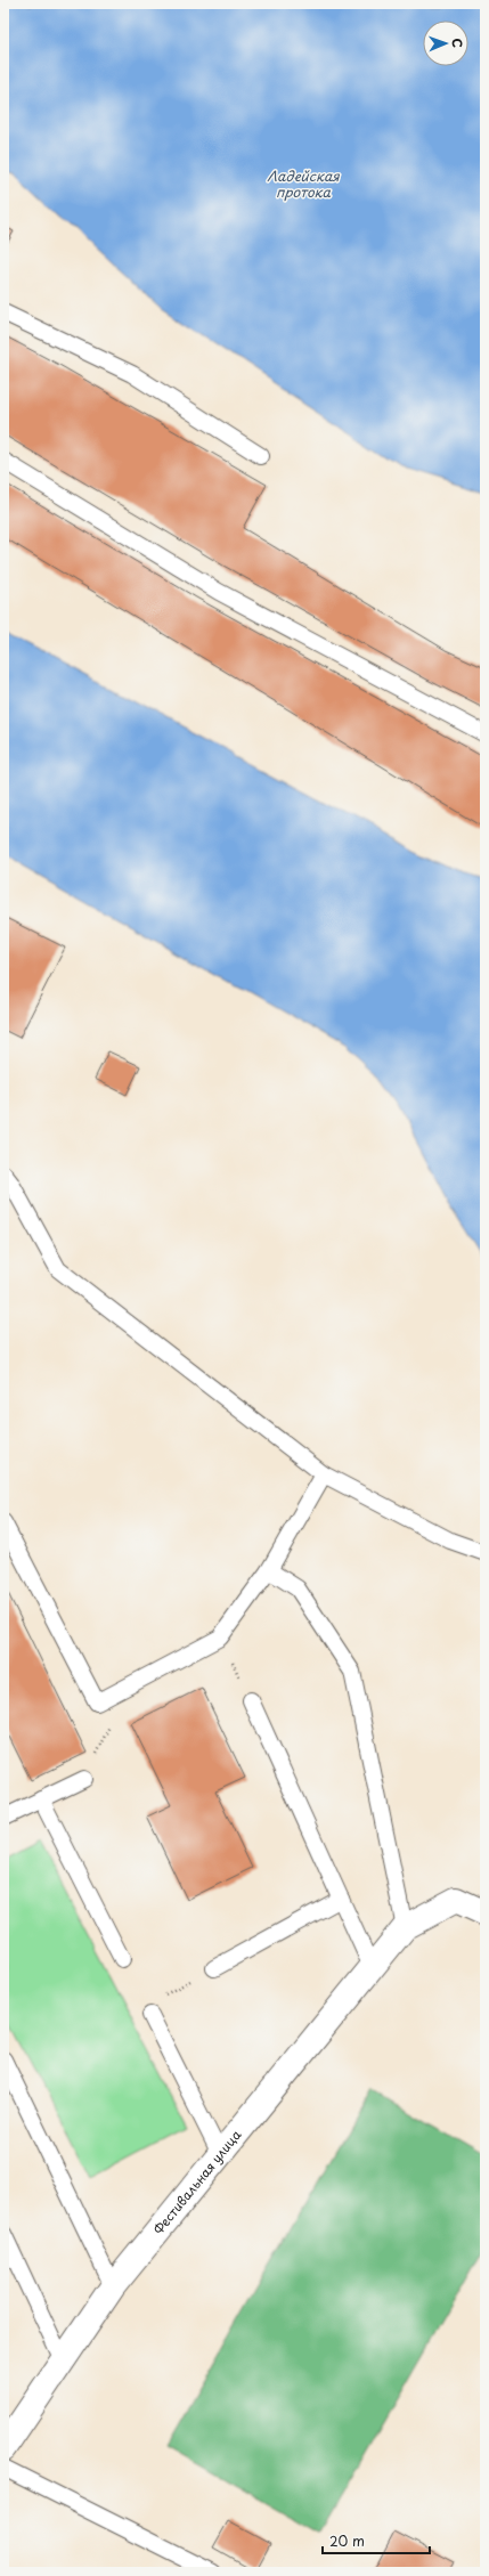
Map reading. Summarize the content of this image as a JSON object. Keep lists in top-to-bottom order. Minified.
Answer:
{"streets":{"street":["Фестивальная улица"]},"water":["Ладейская протока"],"scale_bar":"20 m","north":"right"}
